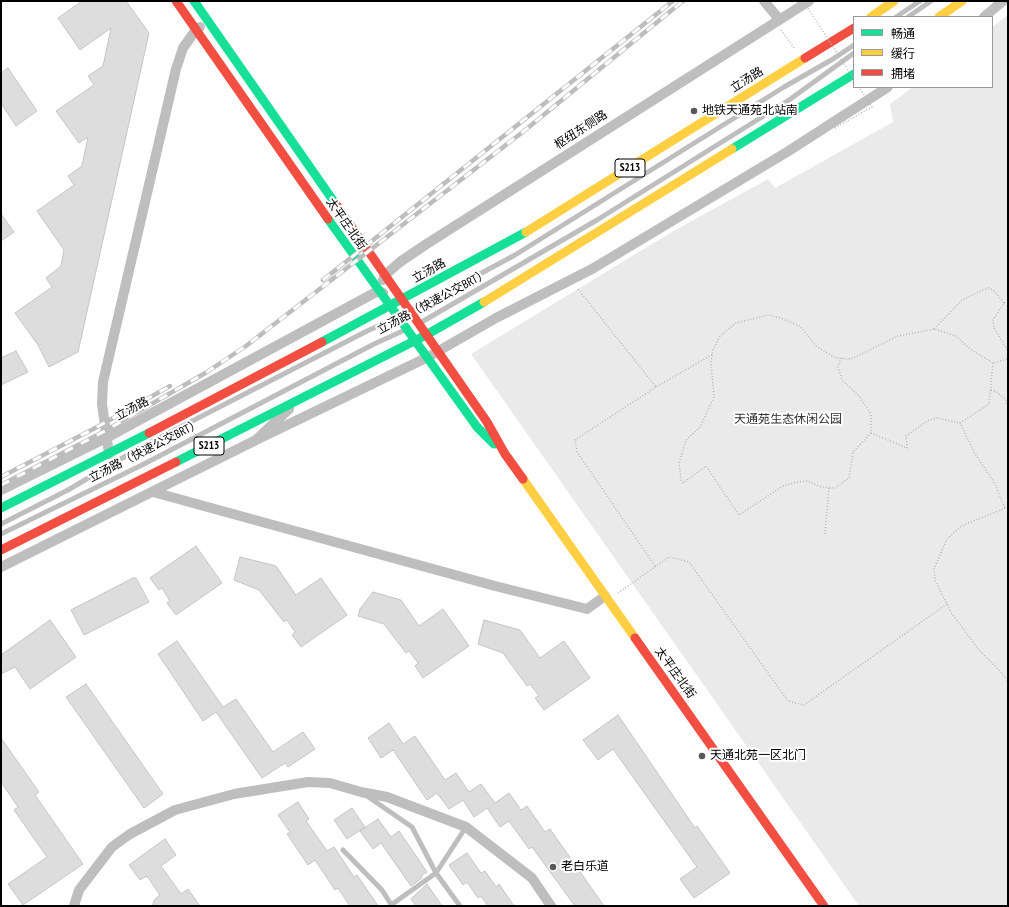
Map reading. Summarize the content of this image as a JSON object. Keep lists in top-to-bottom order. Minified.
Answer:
{"streets":{"main road":["立汤路","S213","太平庄北街"],"street":["枢纽东侧路"],"lane":["立汤路（快速公交BRT）"]},"crossings":[["立汤路","枢纽东侧路"],["立汤路","太平庄北街"],["枢纽东侧路","太平庄北街"],["S213","太平庄北街"],["太平庄北街","立汤路（快速公交BRT）"]],"parks":["天通苑生态休闲公园"],"places":["地铁天通苑北站南","天通北苑一区北门","老白乐道"],"legend":["畅通","缓行","拥堵"]}
